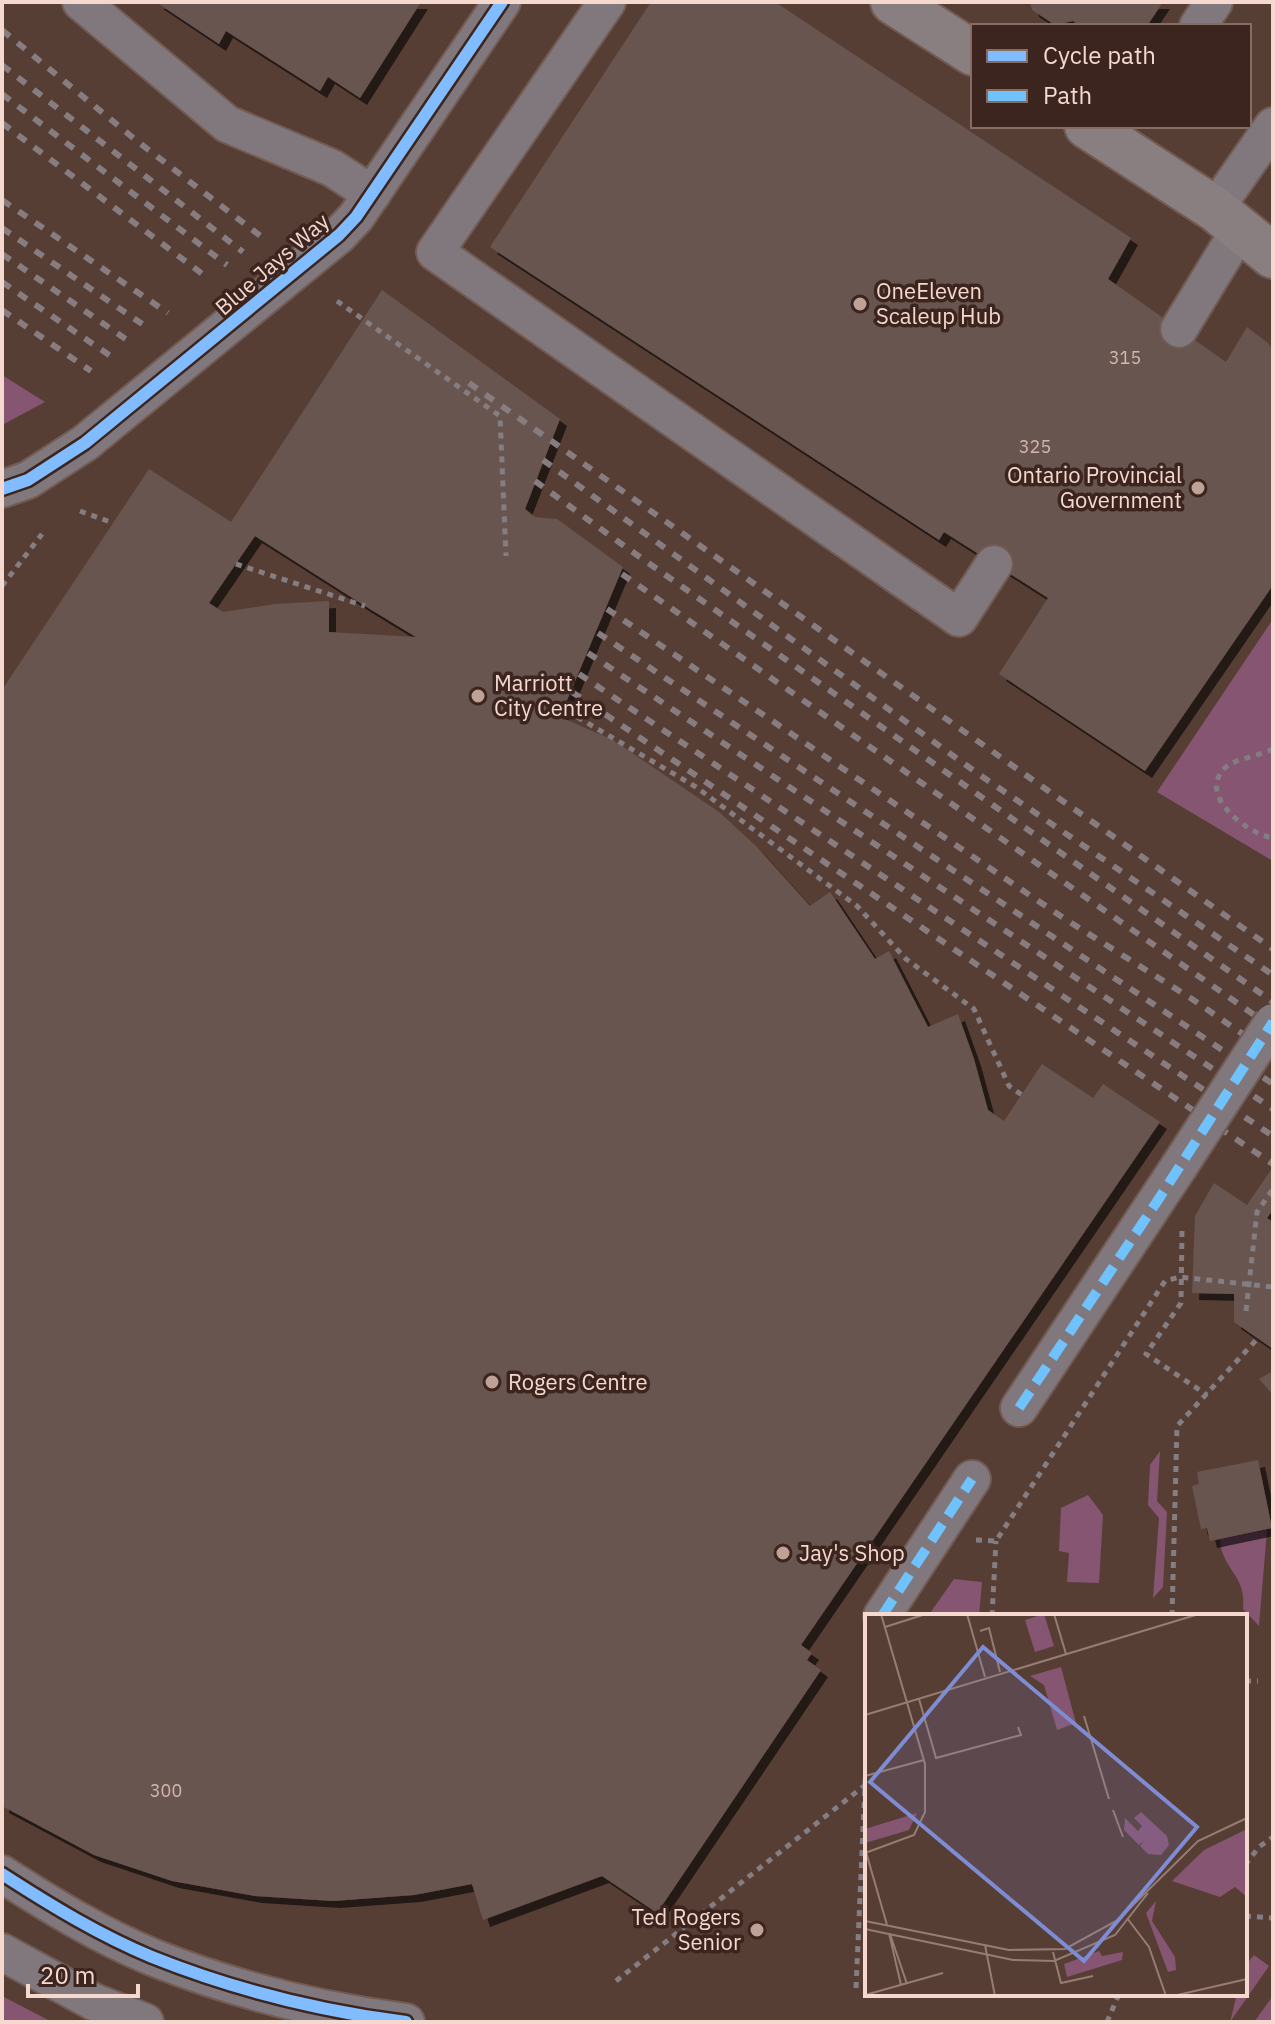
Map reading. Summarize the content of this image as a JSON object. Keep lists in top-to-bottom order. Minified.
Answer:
{"streets":{"street":["Blue Jays Way"]},"places":["OneEleven Scaleup Hub","Ontario Provincial Government","Marriott City Centre","Rogers Centre","Jay's Shop","Ted Rogers Senior"],"house_numbers":["315","325","300"],"legend":["Cycle path","Path"],"scale_bar":"20 m"}
